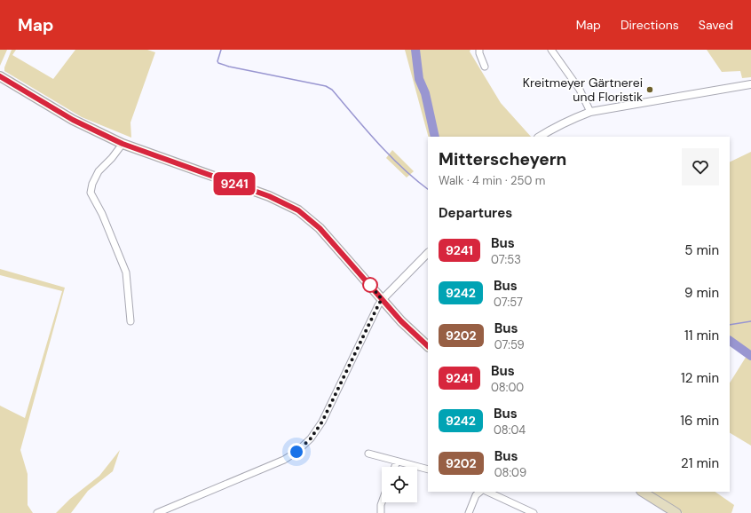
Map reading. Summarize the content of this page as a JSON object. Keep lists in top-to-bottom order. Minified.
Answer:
{"places":["Kreitmeyer Gärtnerei und Floristik"],"lines":["bus line 9241"],"page":{"header":"Map","nav":["Map","Directions","Saved"],"on_map":"9241","heading":[["Mitterscheyern","Walk · 4 min · 250 m"],"Departures"],"list":[{"mark":"9241","name":"Bus","note":"07:53","value":"5 min"},{"mark":"9242","name":"Bus","note":"07:57","value":"9 min"},{"mark":"9202","name":"Bus","note":"07:59","value":"11 min"},{"mark":"9241","name":"Bus","note":"08:00","value":"12 min"},{"mark":"9242","name":"Bus","note":"08:04","value":"16 min"},{"mark":"9202","name":"Bus","note":"08:09","value":"21 min"}]}}
